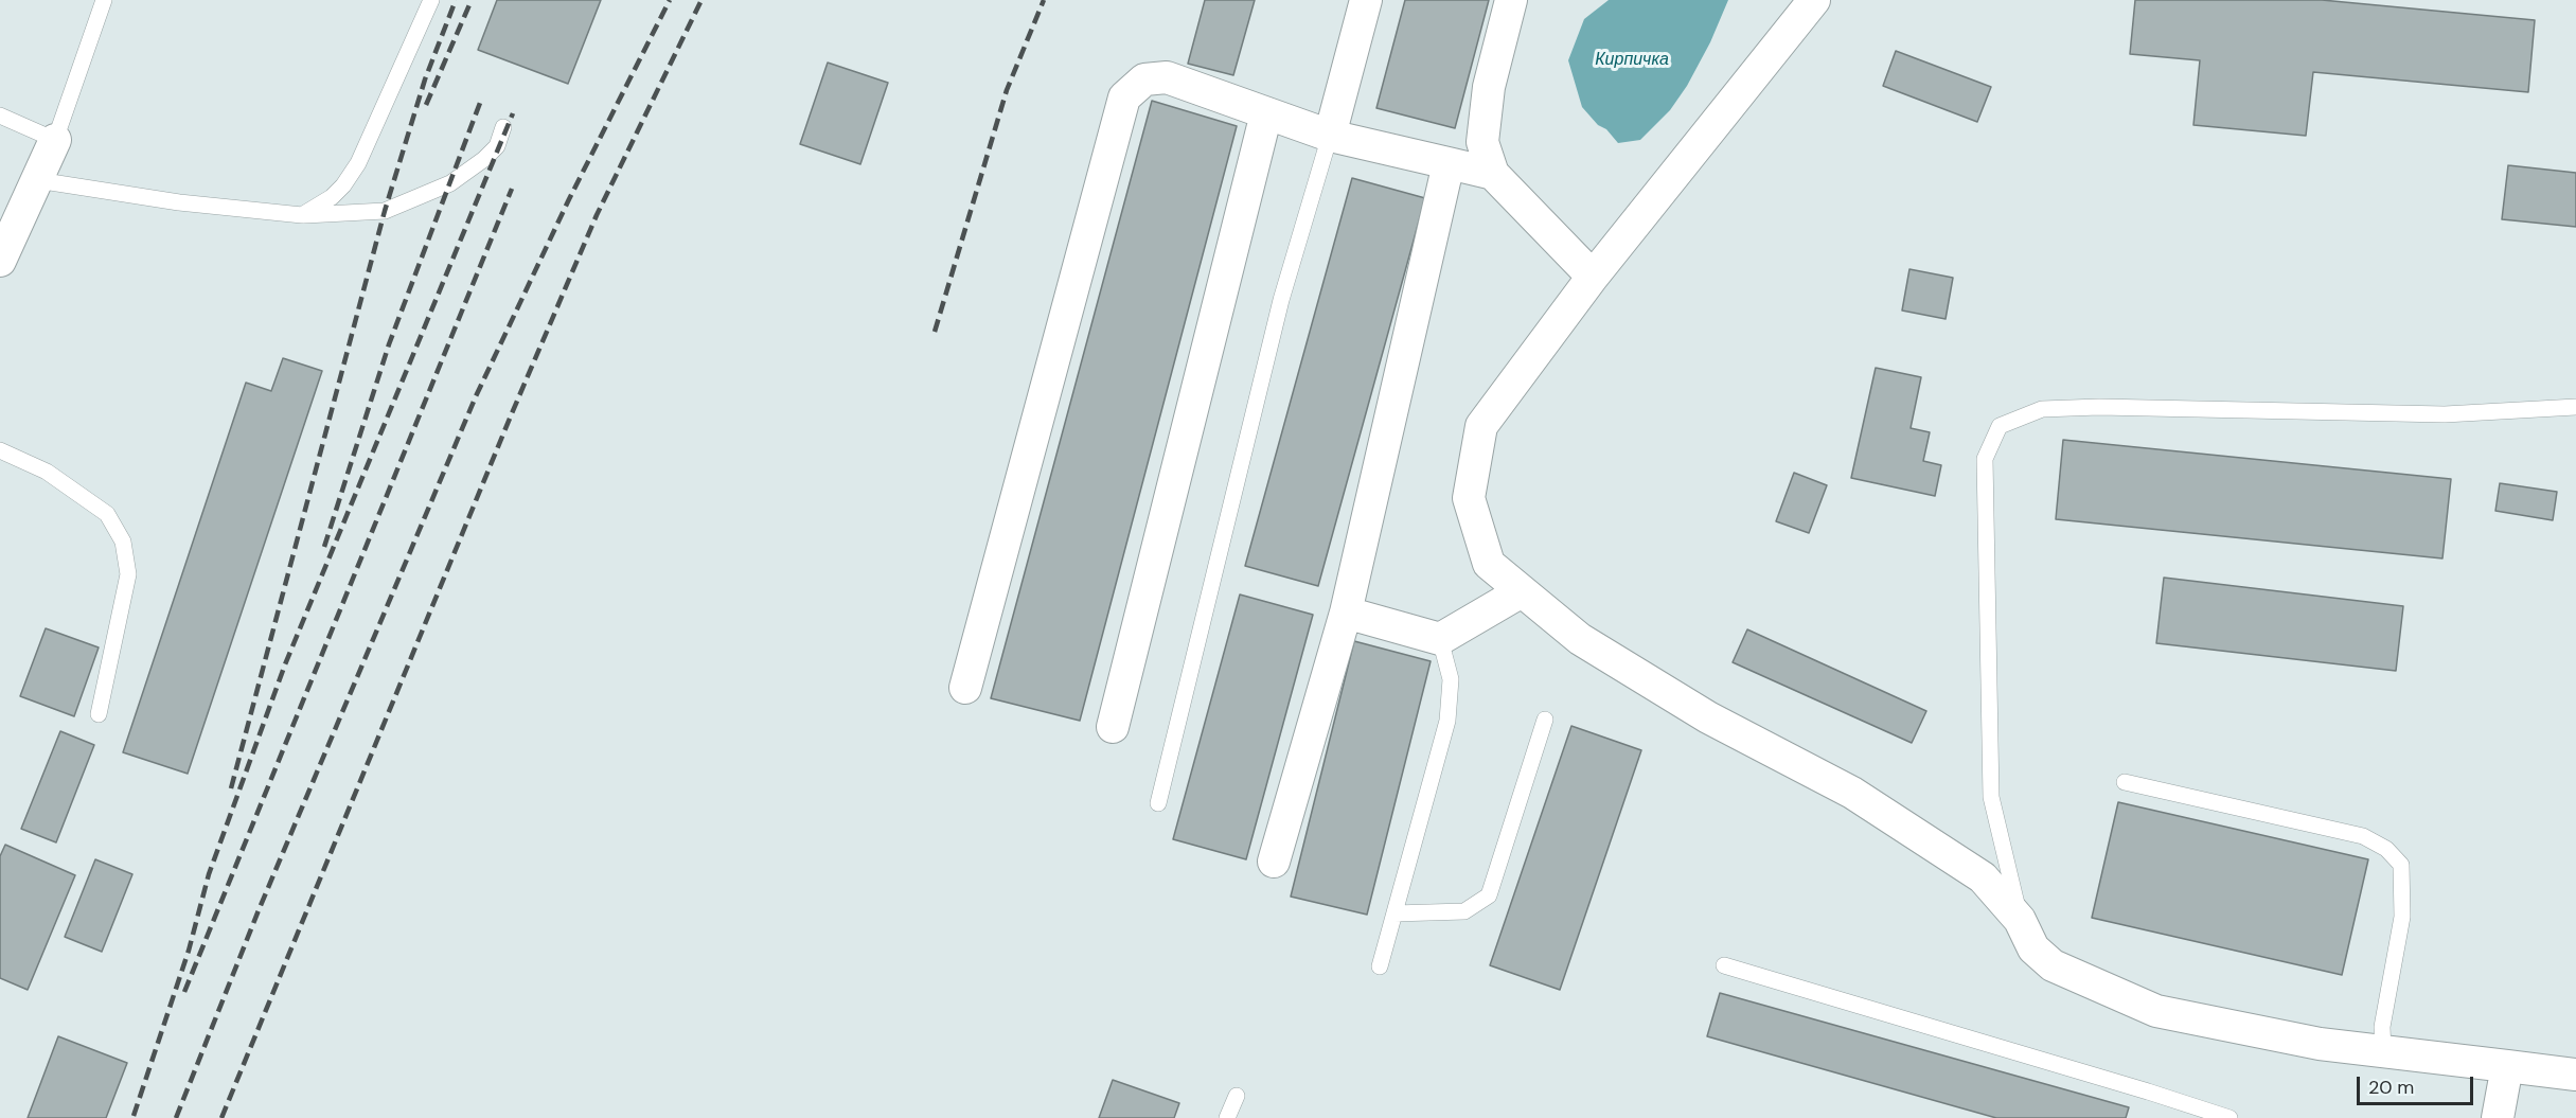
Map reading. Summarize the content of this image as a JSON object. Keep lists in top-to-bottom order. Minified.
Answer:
{"water":["Кирпичка"],"scale_bar":"20 m"}
